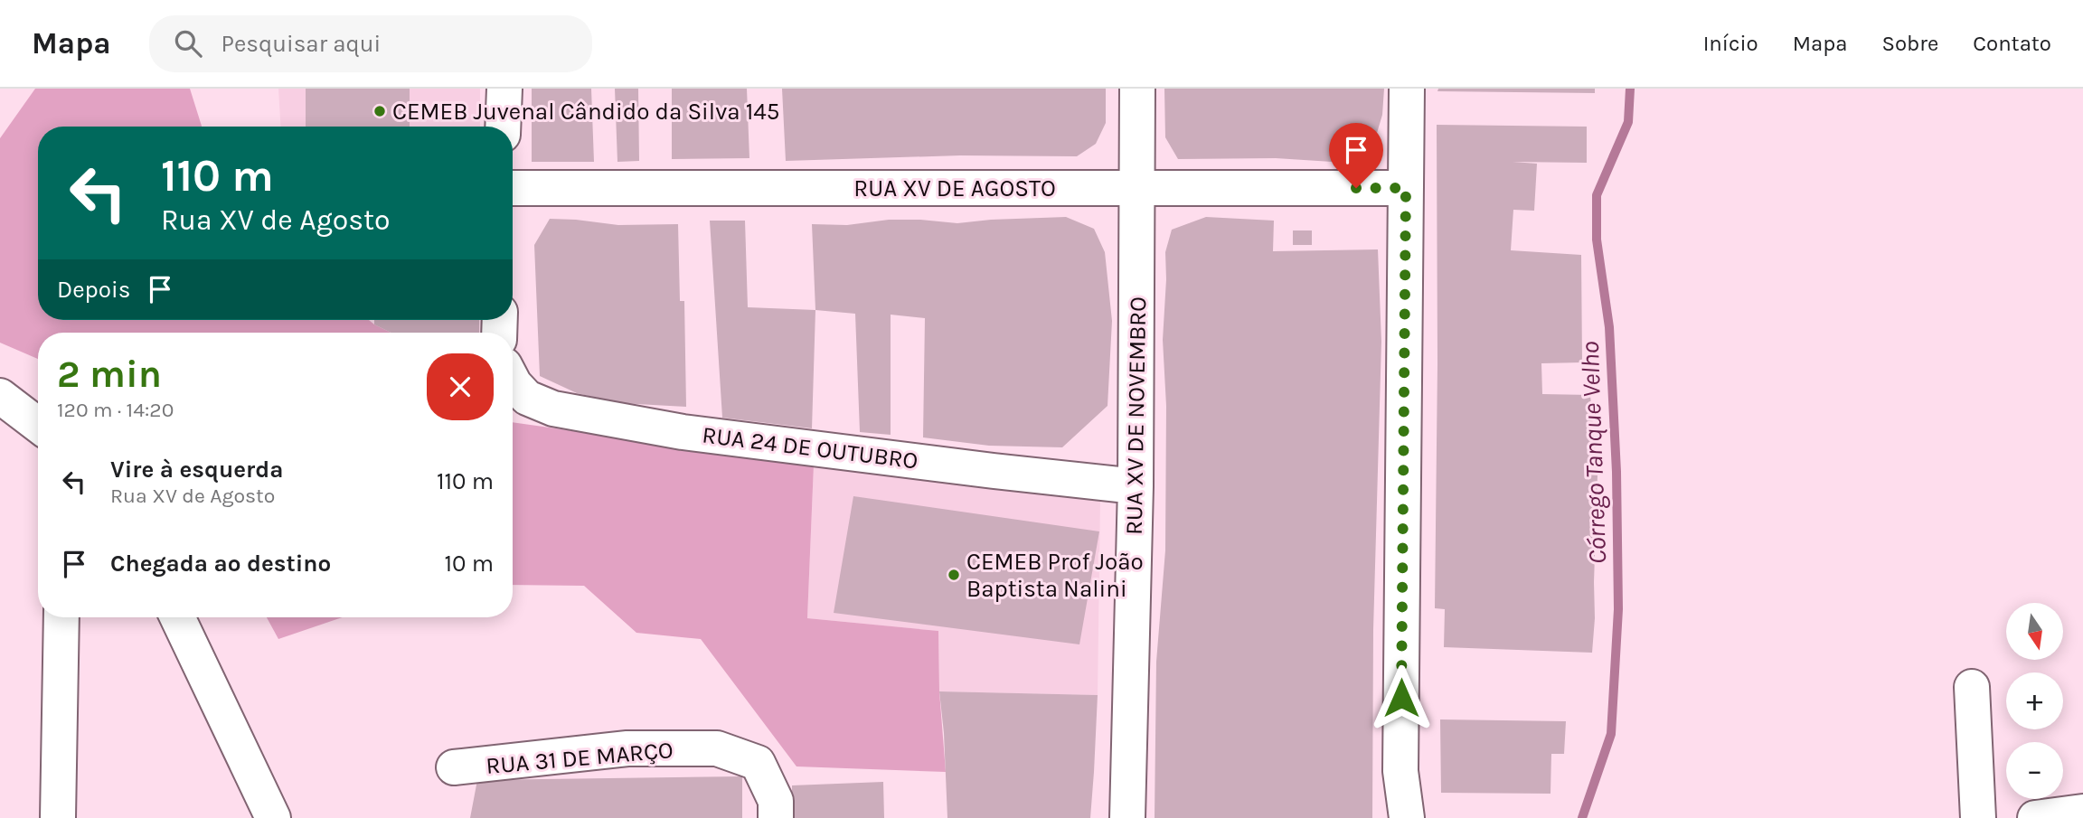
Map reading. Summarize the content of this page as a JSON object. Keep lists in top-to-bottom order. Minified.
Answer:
{"streets":{"street":["RUA XV DE AGOSTO","RUA XV DE NOVEMBRO","RUA 24 DE OUTUBRO","RUA 31 DE MARÇO"]},"crossings":[["RUA XV DE AGOSTO","RUA XV DE NOVEMBRO"],["RUA XV DE NOVEMBRO","RUA 24 DE OUTUBRO"]],"water":["Córrego Tanque Velho"],"places":["CEMEB Juvenal Cândido da Silva 145","CEMEB Prof João Baptista Nalini"],"north":"bottom","page":{"header":"Mapa","search":"Pesquisar aqui","nav":["Início","Mapa","Sobre","Contato"],"turn":["110 m","Rua XV de Agosto"],"then":"Depois","heading":["2 min","120 m · 14:20"],"list":[{"name":"Vire à esquerda","note":"Rua XV de Agosto","value":"110 m"},{"name":"Chegada ao destino","value":"10 m"}],"map_buttons":["+","−"]}}
